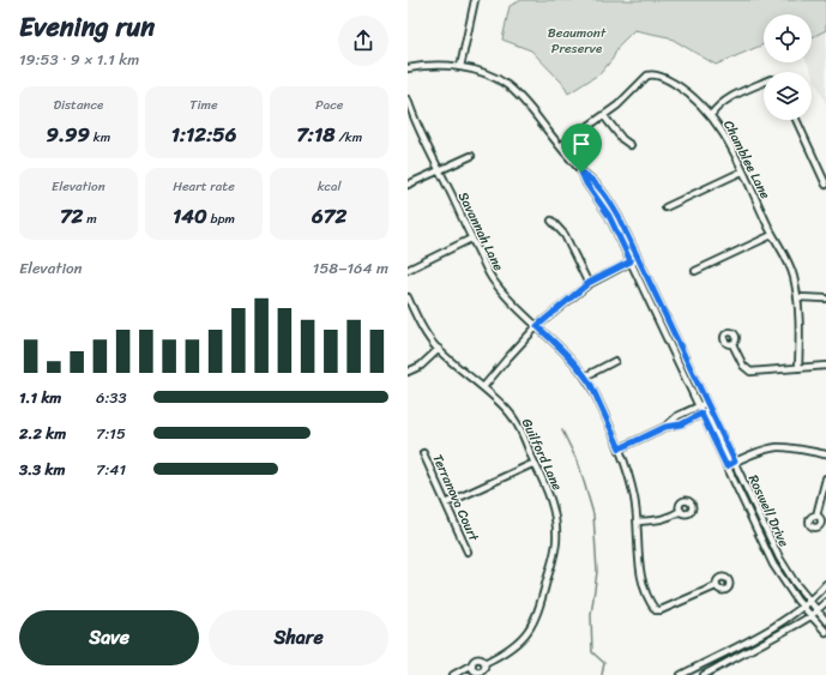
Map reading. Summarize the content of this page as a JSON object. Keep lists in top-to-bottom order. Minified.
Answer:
{"streets":{"street":["Chamblee Lane","Savannah Lane","Guilford Lane","Terranova Court","Roswell Drive"]},"crossings":[["Chamblee Lane","Roswell Drive"]],"parks":["Beaumont Preserve"],"page":{"heading":["Evening run","19:53 · 9 × 1.1 km"],"stats":[["Distance","9.99 km"],["Time","1:12:56"],["Pace","7:18 /km"],["Elevation","72 m"],["Heart rate","140 bpm"],["kcal","672"]],"chart":["Elevation","158–164 m"],"list":[{"name":"1.1 km","note":"6:33"},{"name":"2.2 km","note":"7:15"},{"name":"3.3 km","note":"7:41"}],"buttons":["Save","Share"]}}
